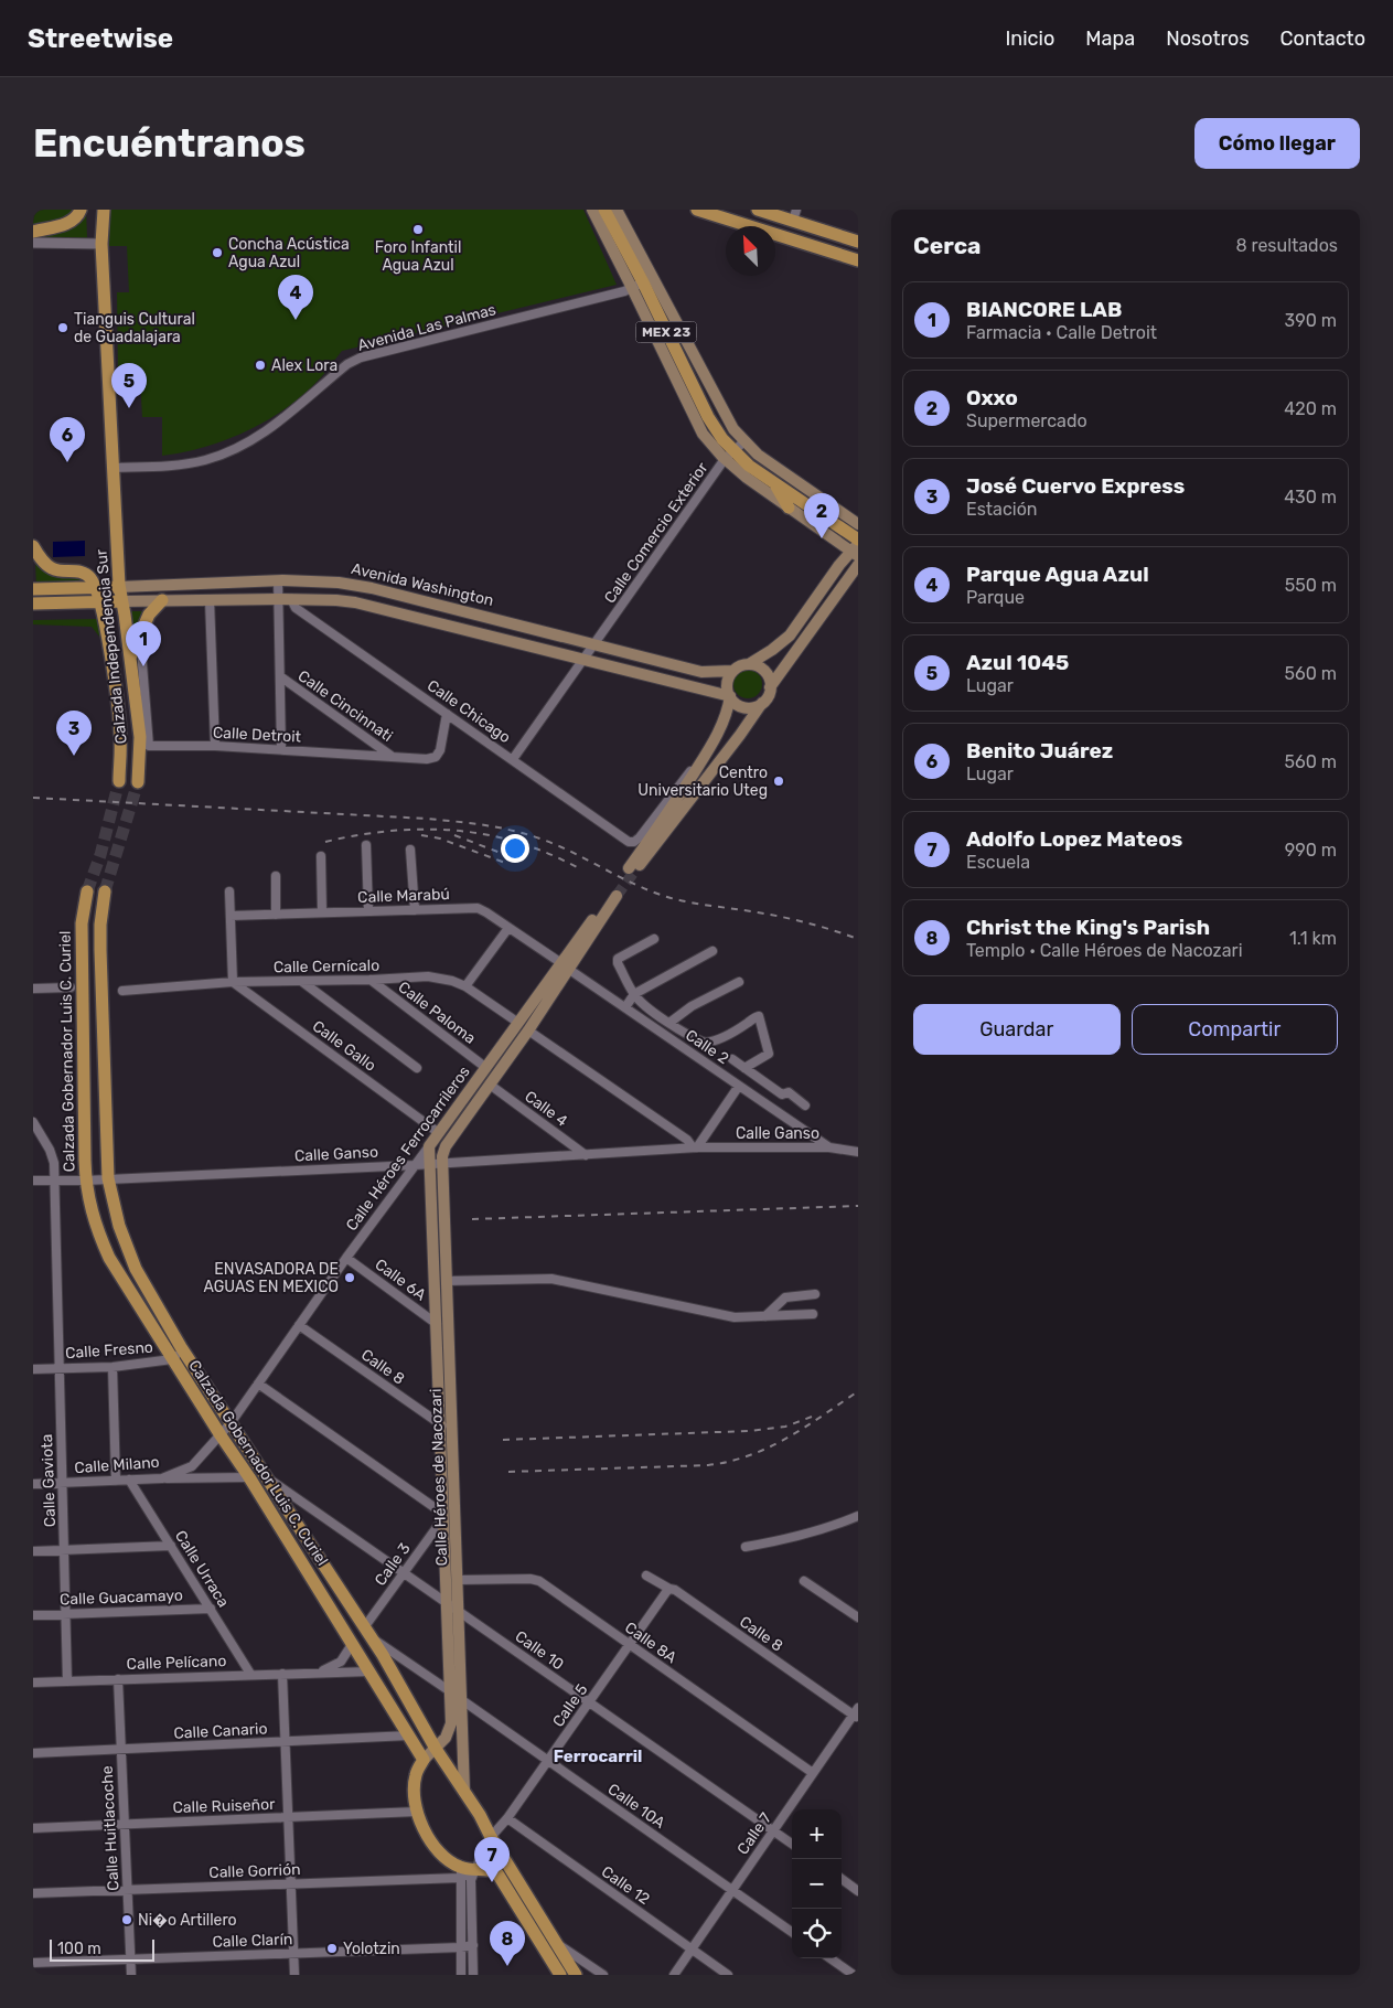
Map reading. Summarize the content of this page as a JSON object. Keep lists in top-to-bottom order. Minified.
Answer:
{"streets":{"main road":["MEX 23","Avenida Washington","Calzada Independencia Sur","Calzada Gobernador Luis C. Curiel","Calle Héroes Ferrocarrileros","Calle Héroes de Nacozari"],"street":["Avenida Las Palmas","Calle Comercio Exterior","Calle Cincinnati","Calle Chicago","Calle Detroit","Calle Marabú","Calle Cernícalo","Calle Paloma","Calle Gallo","Calle 2","Calle 4","Calle Ganso","Calle 6A","Calle Fresno","Calle 8","Calle Milano","Calle Gaviota","Calle 3","Calle Urraca","Calle Guacamayo","Calle 8A","Calle 10","Calle Pelícano","Calle 5","Calle Canario","Calle Ruiseñor","Calle 10A","Calle Huitlacoche","Calle 7","Calle Gorrión","Calle 12","Calle Clarín"]},"crossings":[["Avenida Las Palmas","MEX 23"],["Avenida Las Palmas","Calzada Independencia Sur"],["MEX 23","Calle Comercio Exterior"],["Calle Comercio Exterior","Avenida Washington"],["Calle Comercio Exterior","Calle Chicago"],["Avenida Washington","Calzada Independencia Sur"],["Calle Cincinnati","Calle Detroit"],["Calle Chicago","Calle Detroit"],["Calle Marabú","Calle 2"],["Calle Marabú","Calle Héroes Ferrocarrileros"],["Calle Cernícalo","Calle Paloma"],["Calle Cernícalo","Calle Gallo"],["Calle Cernícalo","Calle Héroes Ferrocarrileros"],["Calle Paloma","Calle Héroes Ferrocarrileros"],["Calle Gallo","Calle Héroes Ferrocarrileros"],["Calle 2","Calle Ganso"],["Calle 2","Calle Héroes Ferrocarrileros"],["Calzada Gobernador Luis C. Curiel","Calle Ganso"],["Calzada Gobernador Luis C. Curiel","Calle Héroes Ferrocarrileros"],["Calzada Gobernador Luis C. Curiel","Calle Fresno"],["Calzada Gobernador Luis C. Curiel","Calle Milano"],["Calzada Gobernador Luis C. Curiel","Calle Héroes de Nacozari"],["Calzada Gobernador Luis C. Curiel","Calle 3"],["Calzada Gobernador Luis C. Curiel","Calle 10"],["Calzada Gobernador Luis C. Curiel","Calle Pelícano"],["Calzada Gobernador Luis C. Curiel","Calle 5"],["Calzada Gobernador Luis C. Curiel","Calle Canario"],["Calle 4","Calle Ganso"],["Calle 4","Calle Héroes Ferrocarrileros"],["Calle Ganso","Calle Héroes Ferrocarrileros"],["Calle Ganso","Calle Héroes de Nacozari"],["Calle Ganso","Calle Gaviota"],["Calle Héroes Ferrocarrileros","Calle 6A"],["Calle Héroes Ferrocarrileros","Calle 8"],["Calle Héroes Ferrocarrileros","Calle Milano"],["Calle Héroes Ferrocarrileros","Calle Héroes de Nacozari"],["Calle 6A","Calle Héroes de Nacozari"],["Calle Fresno","Calle Gaviota"],["Calle 8","Calle Héroes de Nacozari"],["Calle 8","Calle 5"],["Calle 8","Calle 7"],["Calle Milano","Calle Gaviota"],["Calle Milano","Calle Urraca"],["Calle Héroes de Nacozari","Calle 3"],["Calle Héroes de Nacozari","Calle 8A"],["Calle Héroes de Nacozari","Calle 10"],["Calle Héroes de Nacozari","Calle 10A"],["Calle Gaviota","Calle Guacamayo"],["Calle Gaviota","Calle Pelícano"],["Calle 3","Calle 10"],["Calle Urraca","Calle Guacamayo"],["Calle Urraca","Calle Pelícano"],["Calle 8A","Calle 5"],["Calle 8A","Calle 7"],["Calle 10","Calle 5"],["Calle 10","Calle 7"],["Calle Pelícano","Calle Huitlacoche"],["Calle 5","Calle 10A"],["Calle 5","Calle 12"],["Calle Canario","Calle Huitlacoche"],["Calle Ruiseñor","Calle Huitlacoche"],["Calle 10A","Calle 7"],["Calle Huitlacoche","Calle Gorrión"],["Calle Huitlacoche","Calle Clarín"],["Calle 7","Calle 12"]],"districts":["Ferrocarril"],"places":["Foro Infantil Agua Azul","Concha Acústica Agua Azul","Tianguis Cultural de Guadalajara","Alex Lora","Centro Universitario Uteg","ENVASADORA DE AGUAS EN MEXICO","Ni�o Artillero","Yolotzin"],"scale_bar":"100 m","north":"top left","page":{"header":"Streetwise","nav":["Inicio","Mapa","Nosotros","Contacto"],"buttons":["Cómo llegar",["Guardar","Compartir"]],"title":"Encuéntranos","heading":["Cerca","8 resultados"],"pins":["4","5","6","2","1","3","7","8"],"list":[{"mark":"1","name":"BIANCORE LAB","note":"Farmacia · Calle Detroit","value":"390 m"},{"mark":"2","name":"Oxxo","note":"Supermercado","value":"420 m"},{"mark":"3","name":"José Cuervo Express","note":"Estación","value":"430 m"},{"mark":"4","name":"Parque Agua Azul","note":"Parque","value":"550 m"},{"mark":"5","name":"Azul 1045","note":"Lugar","value":"560 m"},{"mark":"6","name":"Benito Juárez","note":"Lugar","value":"560 m"},{"mark":"7","name":"Adolfo Lopez Mateos","note":"Escuela","value":"990 m"},{"mark":"8","name":"Christ the King's Parish","note":"Templo · Calle Héroes de Nacozari","value":"1.1 km"}],"map_buttons":["+","−"],"scale":"100 m"}}
